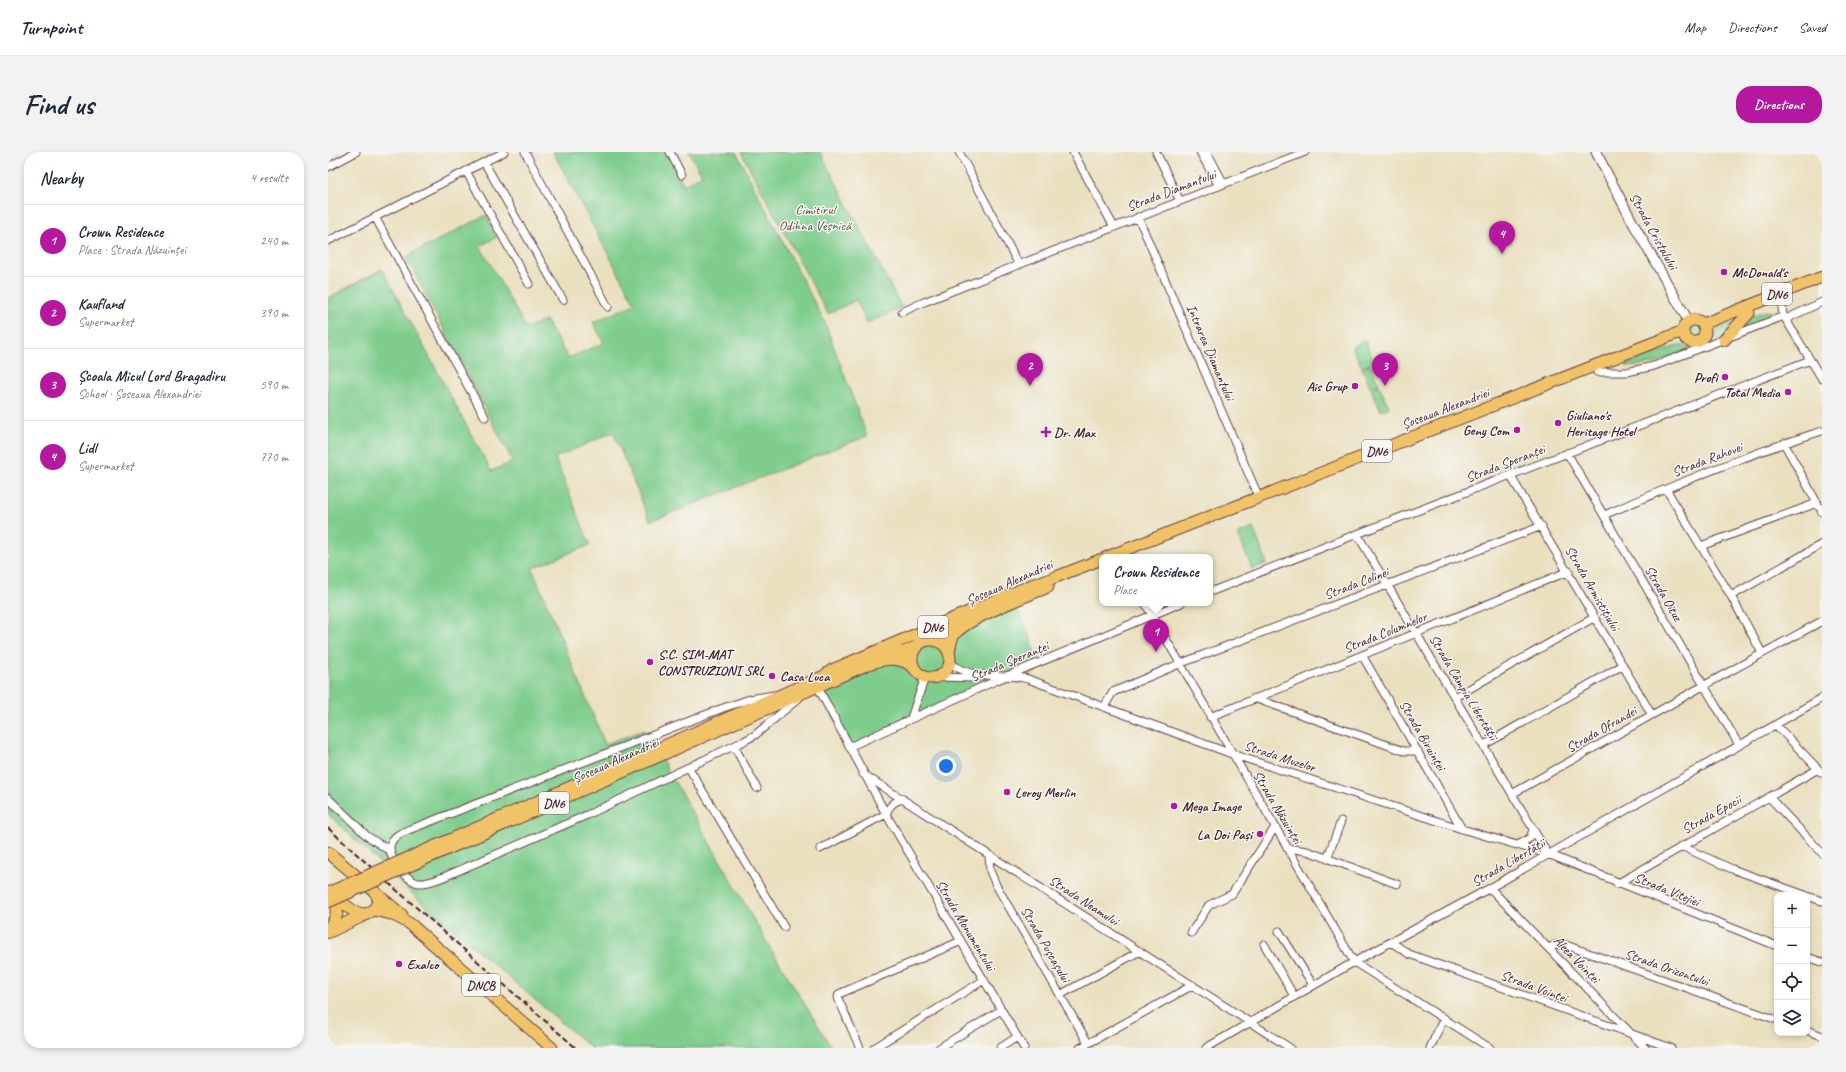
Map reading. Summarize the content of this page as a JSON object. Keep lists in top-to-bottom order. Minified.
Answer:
{"streets":{"main road":["DN6","Șoseaua Alexandriei","DNCB"],"street":["Strada Diamantului","Strada Cristalului","Intrarea Diamantului","Strada Rahovei","Strada Speranței","Strada Colinei","Strada Armistițiului","Strada Oituz","Strada Columnelor","Strada Câmpia Libertății","Strada Ofrandei","Strada Biruinței","Strada Muzelor","Strada Năzuinței","Strada Epocii","Strada Libertății","Strada Vitejiei","Strada Neamului","Strada Monumentului","Strada Pușcașului","Aleea Voinței","Strada Orizontului","Strada Voinței"]},"crossings":[["Strada Diamantului","Intrarea Diamantului"],["Strada Cristalului","DN6"],["Strada Cristalului","Șoseaua Alexandriei"],["DN6","Șoseaua Alexandriei"],["Intrarea Diamantului","Șoseaua Alexandriei"],["Șoseaua Alexandriei","Strada Monumentului"],["Șoseaua Alexandriei","DNCB"],["Strada Rahovei","Strada Oituz"],["Strada Speranței","Strada Armistițiului"],["Strada Speranței","Strada Oituz"],["Strada Speranței","Strada Câmpia Libertății"],["Strada Speranței","Strada Muzelor"],["Strada Speranței","Strada Năzuinței"],["Strada Speranței","Strada Monumentului"],["Strada Colinei","Strada Armistițiului"],["Strada Colinei","Strada Câmpia Libertății"],["Strada Colinei","Strada Muzelor"],["Strada Colinei","Strada Năzuinței"],["Strada Armistițiului","Strada Columnelor"],["Strada Armistițiului","Strada Ofrandei"],["Strada Oituz","Strada Ofrandei"],["Strada Oituz","Strada Libertății"],["Strada Columnelor","Strada Câmpia Libertății"],["Strada Columnelor","Strada Biruinței"],["Strada Columnelor","Strada Năzuinței"],["Strada Câmpia Libertății","Strada Ofrandei"],["Strada Câmpia Libertății","Strada Muzelor"],["Strada Câmpia Libertății","Strada Libertății"],["Strada Câmpia Libertății","Strada Vitejiei"],["Strada Biruinței","Strada Muzelor"],["Strada Muzelor","Strada Năzuinței"],["Strada Muzelor","Strada Libertății"],["Strada Muzelor","Strada Vitejiei"],["Strada Năzuinței","Strada Libertății"],["Strada Epocii","Strada Vitejiei"],["Strada Libertății","Strada Vitejiei"],["Strada Libertății","Strada Neamului"],["Strada Libertății","Aleea Voinței"],["Strada Libertății","Strada Voinței"],["Strada Neamului","Strada Monumentului"],["Strada Neamului","Strada Pușcașului"],["Aleea Voinței","Strada Orizontului"],["Aleea Voinței","Strada Voinței"]],"parks":["Cimitirul Odihna Veșnică"],"places":{"other":["McDonald's","Profi","Ais Grup","Total Media","Giuliano's Heritage Hotel","Geny Com","S.C. SIM-MAT CONSTRUZIONI SRL","Casa Luca","Leroy Merlin","Mega Image","La Doi Pași","Exalco"],"health":["Dr. Max"]},"page":{"header":"Turnpoint","nav":["Map","Directions","Saved"],"buttons":"Directions","title":"Find us","heading":["Nearby","4 results"],"list":[{"mark":"1","name":"Crown Residence","note":"Place · Strada Năzuinței","value":"240 m"},{"mark":"2","name":"Kaufland","note":"Supermarket","value":"390 m"},{"mark":"3","name":"Școala Micul Lord Bragadiru","note":"School · Șoseaua Alexandriei","value":"590 m"},{"mark":"4","name":"Lidl","note":"Supermarket","value":"770 m"}],"pins":["4","2","3","1"],"popup":["Crown Residence","Place"],"map_buttons":["+","−"]}}
